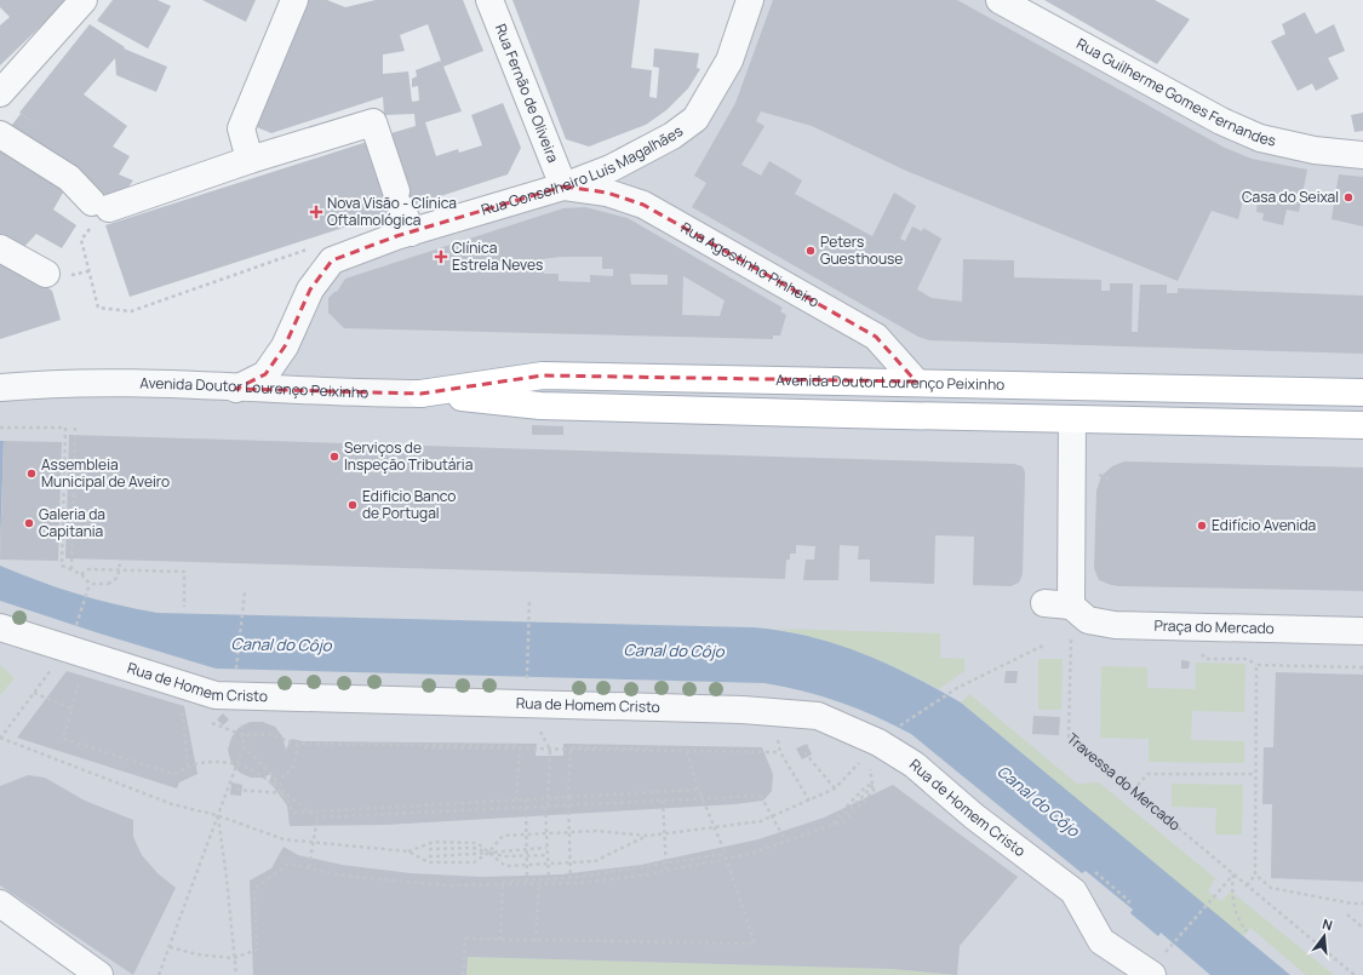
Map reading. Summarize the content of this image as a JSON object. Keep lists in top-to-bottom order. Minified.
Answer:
{"streets":{"main road":["Avenida Doutor Lourenço Peixinho"],"street":["Rua Guilherme Gomes Fernandes","Rua Fernão de Oliveira","Rua Conselheiro Luís Magalhães","Rua Agostinho Pinheiro","Praça do Mercado","Rua de Homem Cristo"],"path":["Travessa do Mercado"]},"crossings":[["Rua Fernão de Oliveira","Rua Conselheiro Luís Magalhães"],["Rua Fernão de Oliveira","Rua Agostinho Pinheiro"],["Rua Conselheiro Luís Magalhães","Rua Agostinho Pinheiro"],["Rua Conselheiro Luís Magalhães","Avenida Doutor Lourenço Peixinho"],["Rua Agostinho Pinheiro","Avenida Doutor Lourenço Peixinho"],["Praça do Mercado","Travessa do Mercado"]],"water":["Canal do Côjo"],"places":{"other":["Casa do Seixal","Peters Guesthouse","Serviços de Inspeção Tributária","Assembleia Municipal de Aveiro","Edificio Banco de Portugal","Galeria da Capitania","Edifício Avenida"],"health":["Nova Visão - Clínica Oftalmológica","Clínica Estrela Neves"]},"north":"top"}
